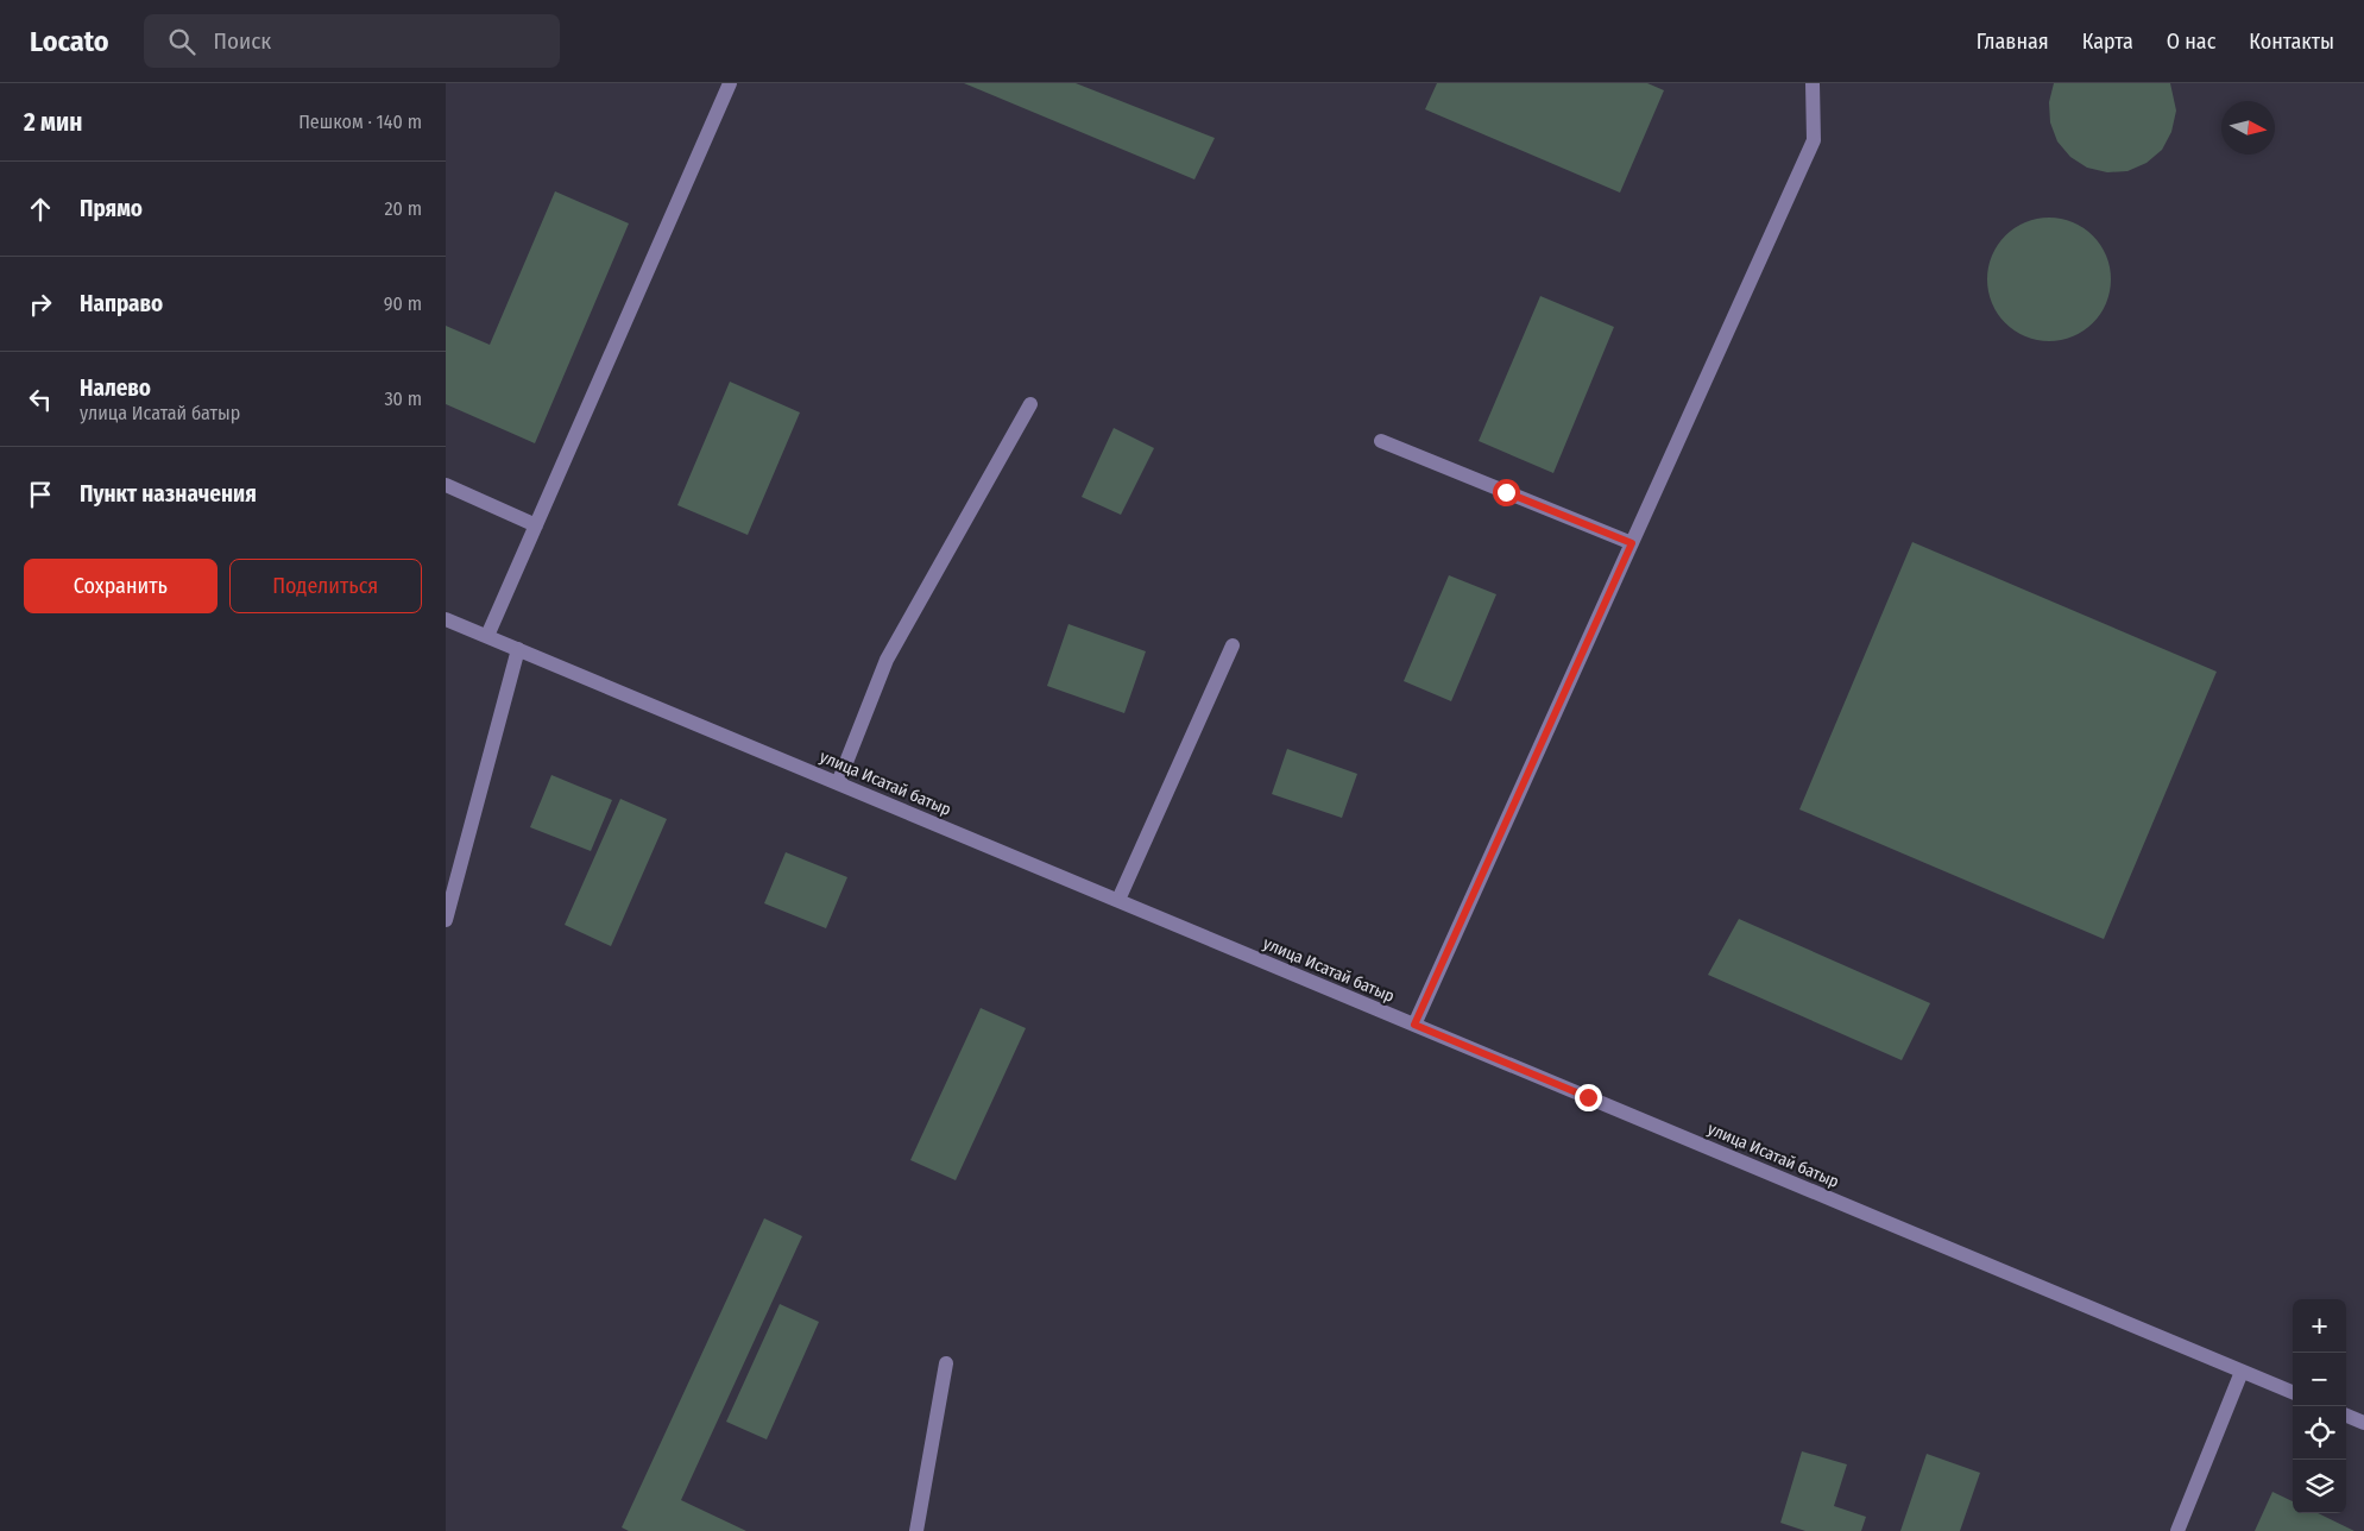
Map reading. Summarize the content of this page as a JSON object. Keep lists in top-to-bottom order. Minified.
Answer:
{"streets":{"street":["улица Исатай батыр"]},"north":"right","page":{"header":"Locato","search":"Поиск","nav":["Главная","Карта","О нас","Контакты"],"heading":["2 мин","Пешком · 140 m"],"list":[["Прямо","20 m"],["Направо","90 m"],["Налево","улица Исатай батыр","30 m"],"Пункт назначения"],"buttons":["Сохранить","Поделиться"],"map_buttons":["+","−"]}}
